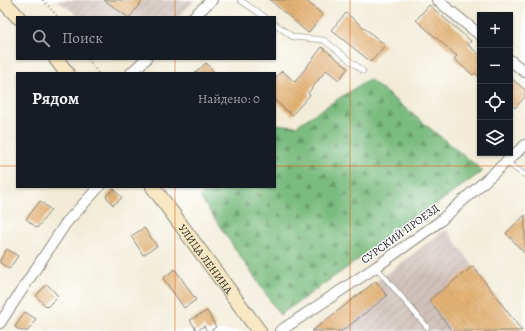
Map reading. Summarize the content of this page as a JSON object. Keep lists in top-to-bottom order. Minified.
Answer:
{"streets":{"main road":["УЛИЦА ЛЕНИНА"],"street":["СУРСКИЙ ПРОЕЗД"]},"page":{"map_buttons":["+","−"],"search":"Поиск","heading":["Рядом","Найдено: 0"]}}
